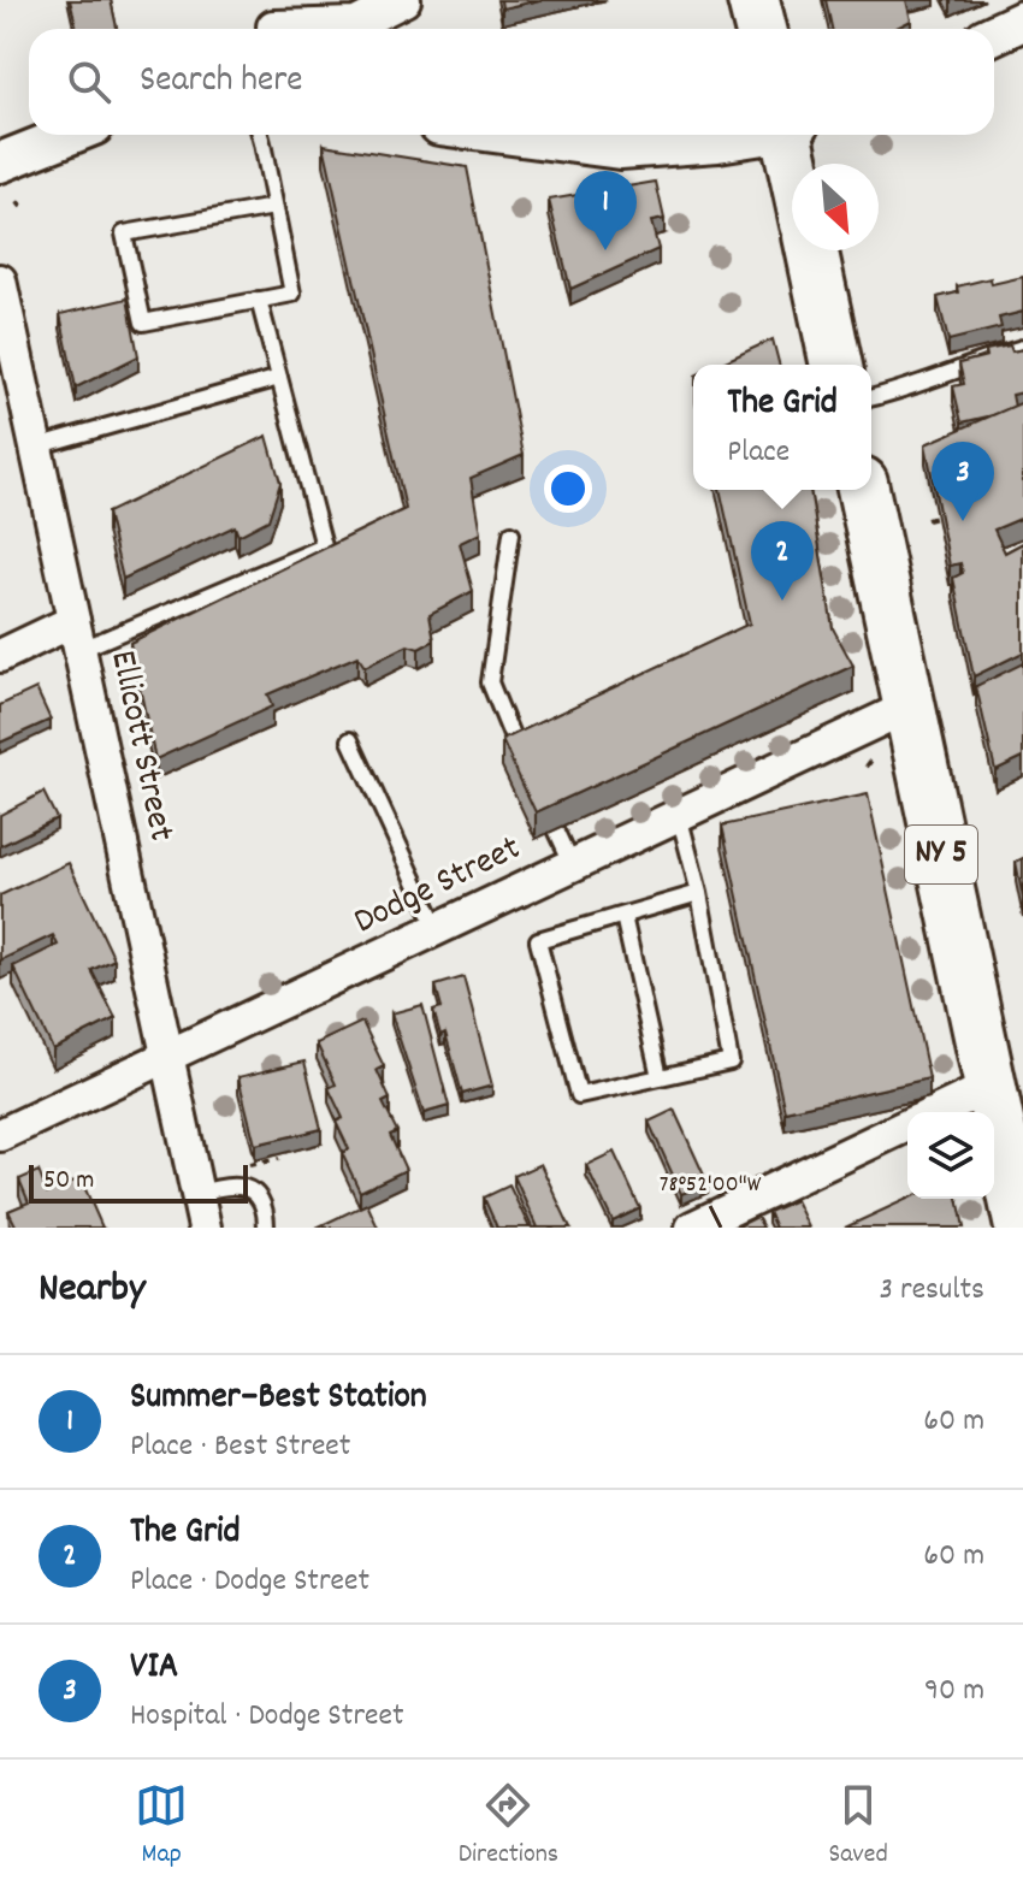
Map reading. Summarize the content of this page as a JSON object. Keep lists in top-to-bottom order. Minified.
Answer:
{"streets":{"main road":["NY 5"],"street":["Ellicott Street","Dodge Street"]},"crossings":[["Ellicott Street","Dodge Street"],["NY 5","Dodge Street"]],"scale_bar":"50 m","north":"bottom right","page":{"search":"Search here","pins":["1","3","2"],"popup":["The Grid","Place"],"scale":"50 m","heading":["Nearby","3 results"],"list":[{"mark":"1","name":"Summer–Best Station","note":"Place · Best Street","value":"60 m"},{"mark":"2","name":"The Grid","note":"Place · Dodge Street","value":"60 m"},{"mark":"3","name":"VIA","note":"Hospital · Dodge Street","value":"90 m"}],"nav":["Map","Directions","Saved"]},"coordinates":["78°52'00\"W"]}
